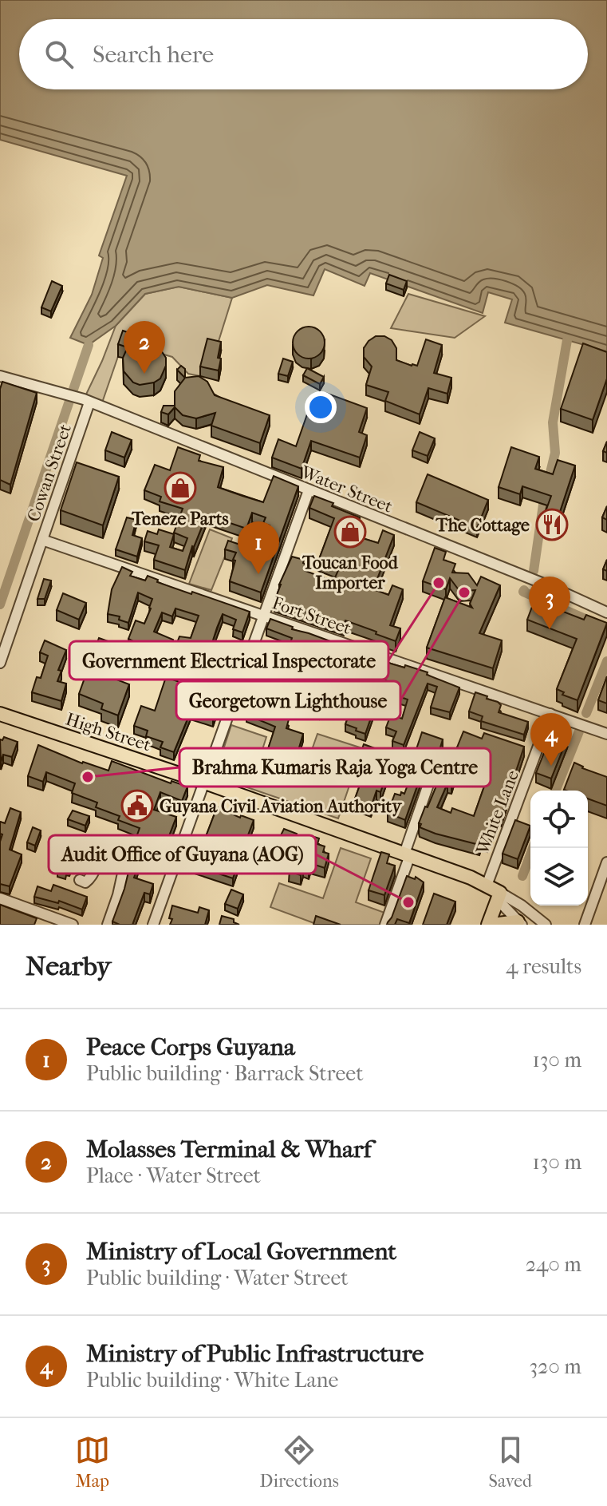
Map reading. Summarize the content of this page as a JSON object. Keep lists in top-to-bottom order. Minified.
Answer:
{"streets":{"main road":["High Street"],"street":["Cowan Street","Water Street","Fort Street","White Lane"]},"crossings":[["Cowan Street","Water Street"],["Cowan Street","Fort Street"],["Fort Street","White Lane"],["High Street","White Lane"]],"places":{"shop":["Teneze Parts","Toucan Food Importer"],"restaurant":["The Cottage"],"other":["Government Electrical Inspectorate","Georgetown Lighthouse","Brahma Kumaris Raja Yoga Centre","Audit Office of Guyana (AOG)"],"public building":["Guyana Civil Aviation Authority"]},"page":{"search":"Search here","pins":["2","1","3","4"],"heading":["Nearby","4 results"],"list":[{"mark":"1","name":"Peace Corps Guyana","note":"Public building · Barrack Street","value":"130 m"},{"mark":"2","name":"Molasses Terminal & Wharf","note":"Place · Water Street","value":"130 m"},{"mark":"3","name":"Ministry of Local Government","note":"Public building · Water Street","value":"240 m"},{"mark":"4","name":"Ministry of Public Infrastructure","note":"Public building · White Lane","value":"320 m"}],"nav":["Map","Directions","Saved"]}}
